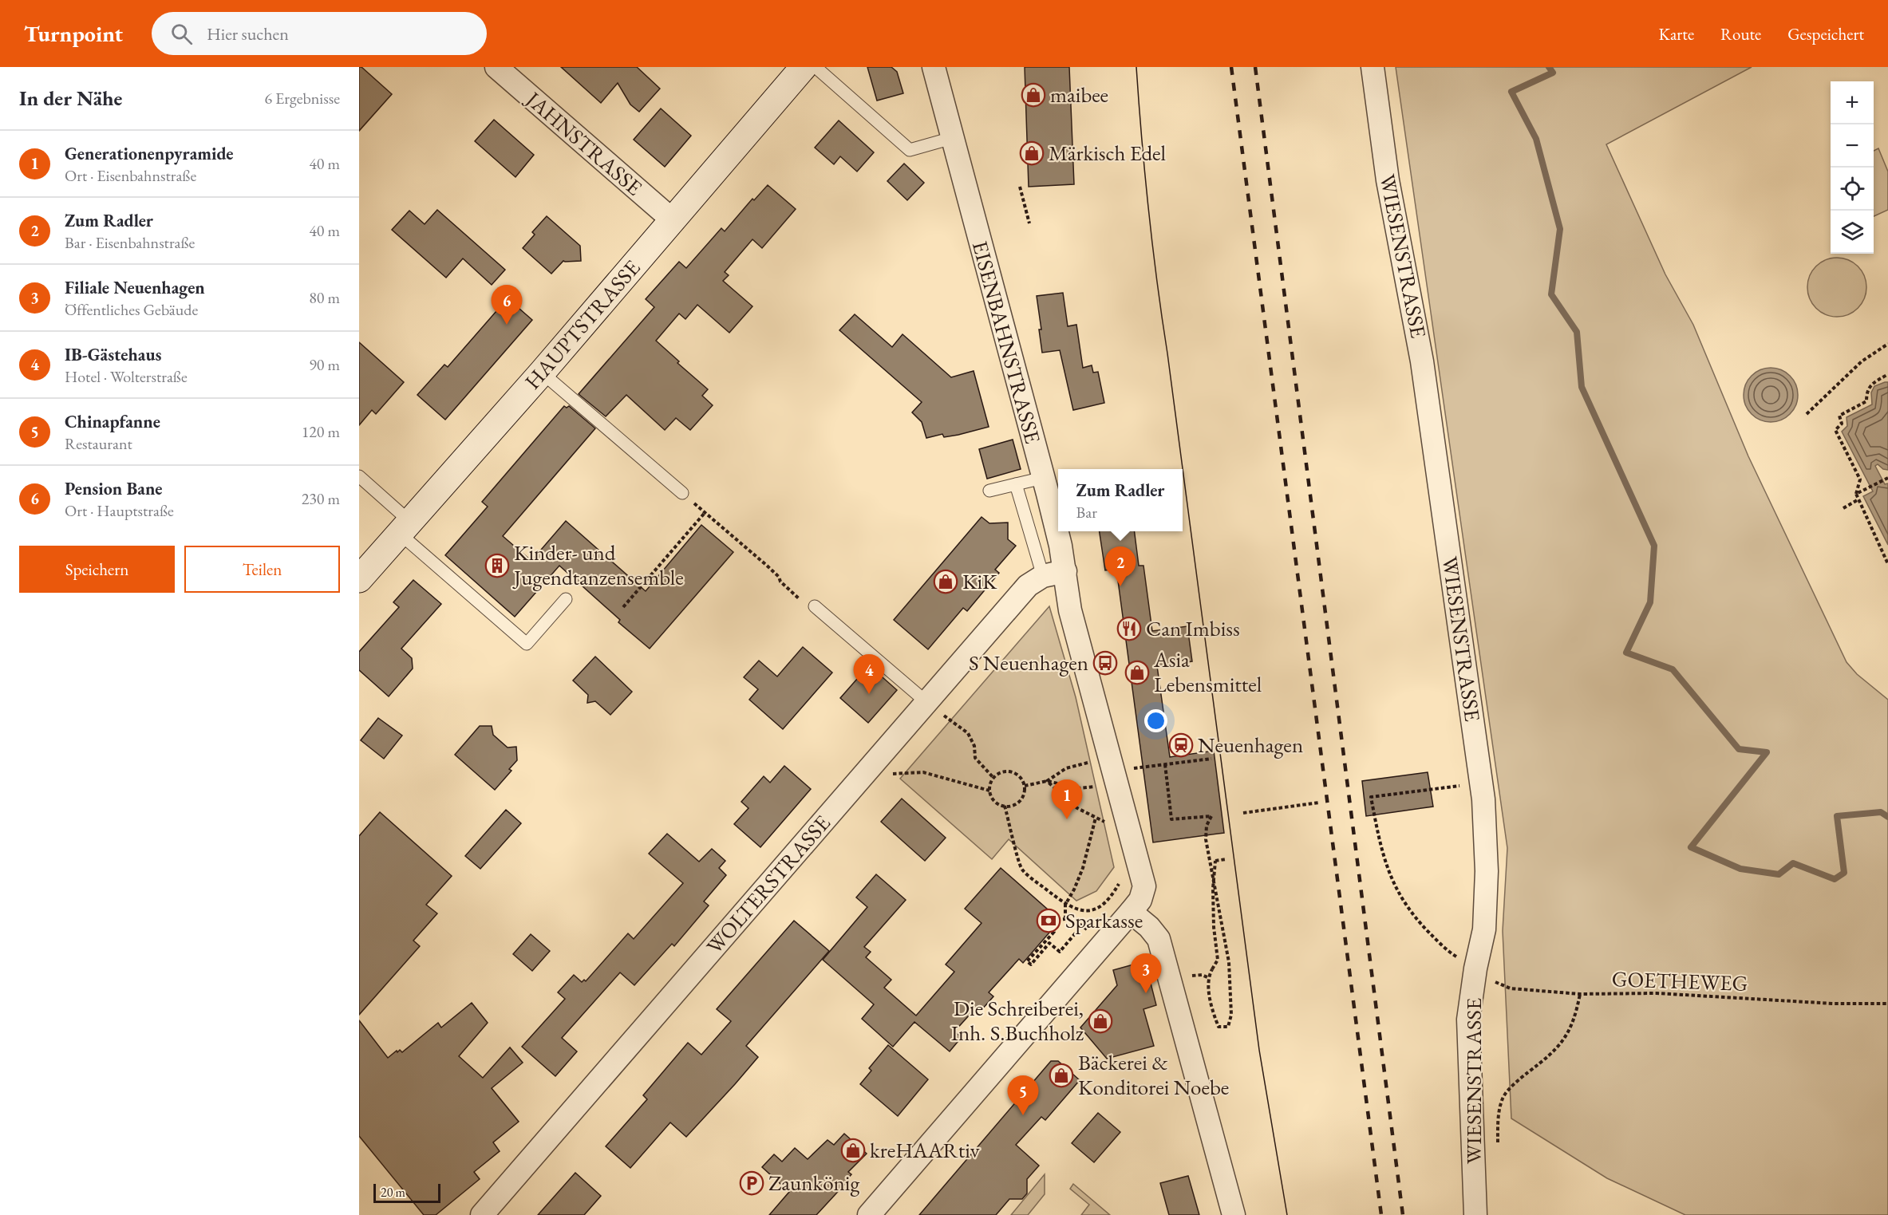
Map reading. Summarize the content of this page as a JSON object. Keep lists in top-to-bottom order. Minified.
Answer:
{"streets":{"main road":["HAUPTSTRASSE"],"street":["JAHNSTRASSE","WIESENSTRASSE","EISENBAHNSTRASSE","WOLTERSTRASSE"],"path":["GOETHEWEG"]},"crossings":[["JAHNSTRASSE","HAUPTSTRASSE"],["WIESENSTRASSE","GOETHEWEG"],["EISENBAHNSTRASSE","WOLTERSTRASSE"]],"places":{"shop":["maibee","Märkisch Edel","KiK","Asia Lebensmittel","Die Schreiberei, Inh. S.Buchholz","Bäckerei & Konditorei Noebe","kreHAARtiv"],"building":["Kinder- und Jugendtanzensemble"],"restaurant":["Can Imbiss"],"bus stop":["S Neuenhagen"],"station":["Neuenhagen"],"bank":["Sparkasse"],"parking":["Zaunkönig"]},"scale_bar":"20 m","page":{"header":"Turnpoint","search":"Hier suchen","nav":["Karte","Route","Gespeichert"],"heading":["In der Nähe","6 Ergebnisse"],"map_buttons":["+","−"],"list":[{"mark":"1","name":"Generationenpyramide","note":"Ort · Eisenbahnstraße","value":"40 m"},{"mark":"2","name":"Zum Radler","note":"Bar · Eisenbahnstraße","value":"40 m"},{"mark":"3","name":"Filiale Neuenhagen","note":"Öffentliches Gebäude","value":"80 m"},{"mark":"4","name":"IB-Gästehaus","note":"Hotel · Wolterstraße","value":"90 m"},{"mark":"5","name":"Chinapfanne","note":"Restaurant","value":"120 m"},{"mark":"6","name":"Pension Bane","note":"Ort · Hauptstraße","value":"230 m"}],"pins":["6","2","4","1","3","5"],"popup":["Zum Radler","Bar"],"buttons":["Speichern","Teilen"],"scale":"20 m"}}
